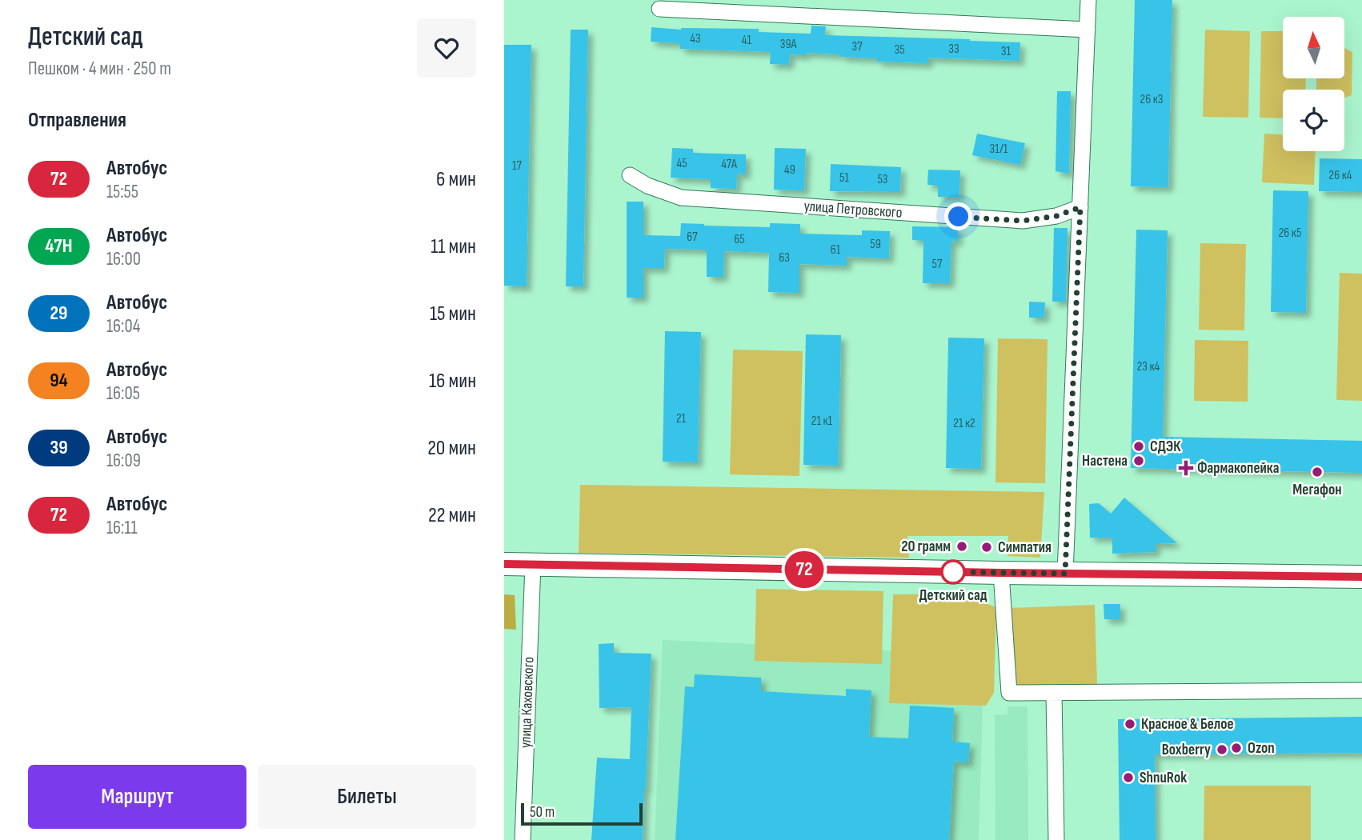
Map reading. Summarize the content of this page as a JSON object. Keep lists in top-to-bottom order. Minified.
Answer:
{"streets":{"street":["улица Петровского","улица Каховского"]},"places":{"other":["СДЭК","Настена","Мегафон","20 грамм","Симпатия","Детский сад","Красное & Белое","Ozon","Boxberry","ShnuRok"],"health":["Фармакопейка"]},"lines":["bus line 72"],"house_numbers":["43","41","39А","37","33","35","31","26 к3","31/1","45","47А","17","49","26 к4","51","53","26 к5","67","65","59","61","63","57","23 к4","21","21 к1","21 к2"],"scale_bar":"50 m","north":"top","page":{"heading":[["Детский сад","Пешком · 4 мин · 250 m"],"Отправления"],"on_map":"72","list":[{"mark":"72","name":"Автобус","note":"15:55","value":"6 мин"},{"mark":"47Н","name":"Автобус","note":"16:00","value":"11 мин"},{"mark":"29","name":"Автобус","note":"16:04","value":"15 мин"},{"mark":"94","name":"Автобус","note":"16:05","value":"16 мин"},{"mark":"39","name":"Автобус","note":"16:09","value":"20 мин"},{"mark":"72","name":"Автобус","note":"16:11","value":"22 мин"}],"buttons":["Маршрут","Билеты"],"scale":"50 m"}}
